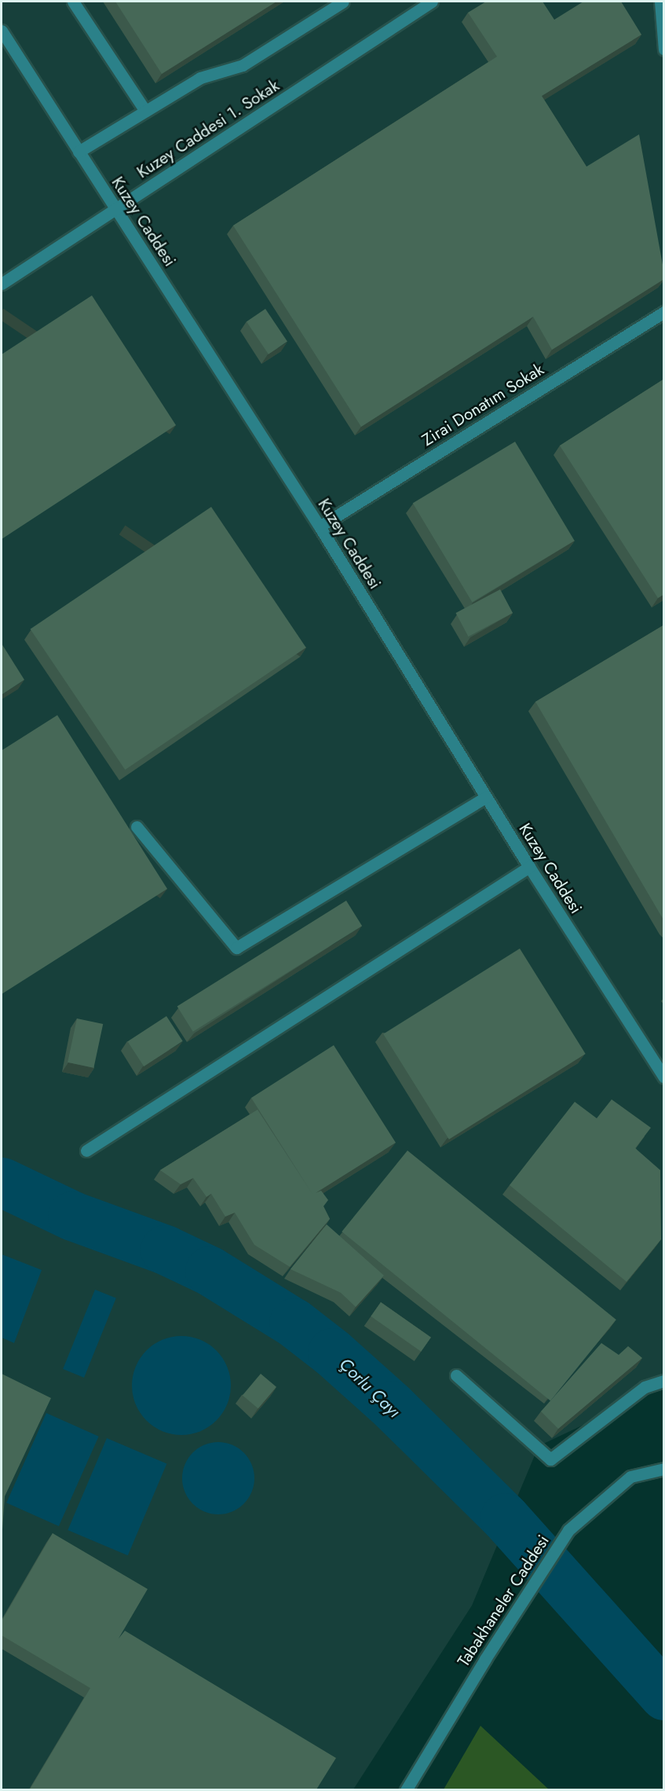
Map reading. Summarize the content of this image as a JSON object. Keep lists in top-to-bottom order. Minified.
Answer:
{"streets":{"street":["Kuzey Caddesi 1. Sokak","Kuzey Caddesi","Zirai Donatım Sokak","Tabakhaneler Caddesi"]},"crossings":[["Kuzey Caddesi 1. Sokak","Kuzey Caddesi"],["Kuzey Caddesi","Zirai Donatım Sokak"]],"water":["Çorlu Çayı"]}
